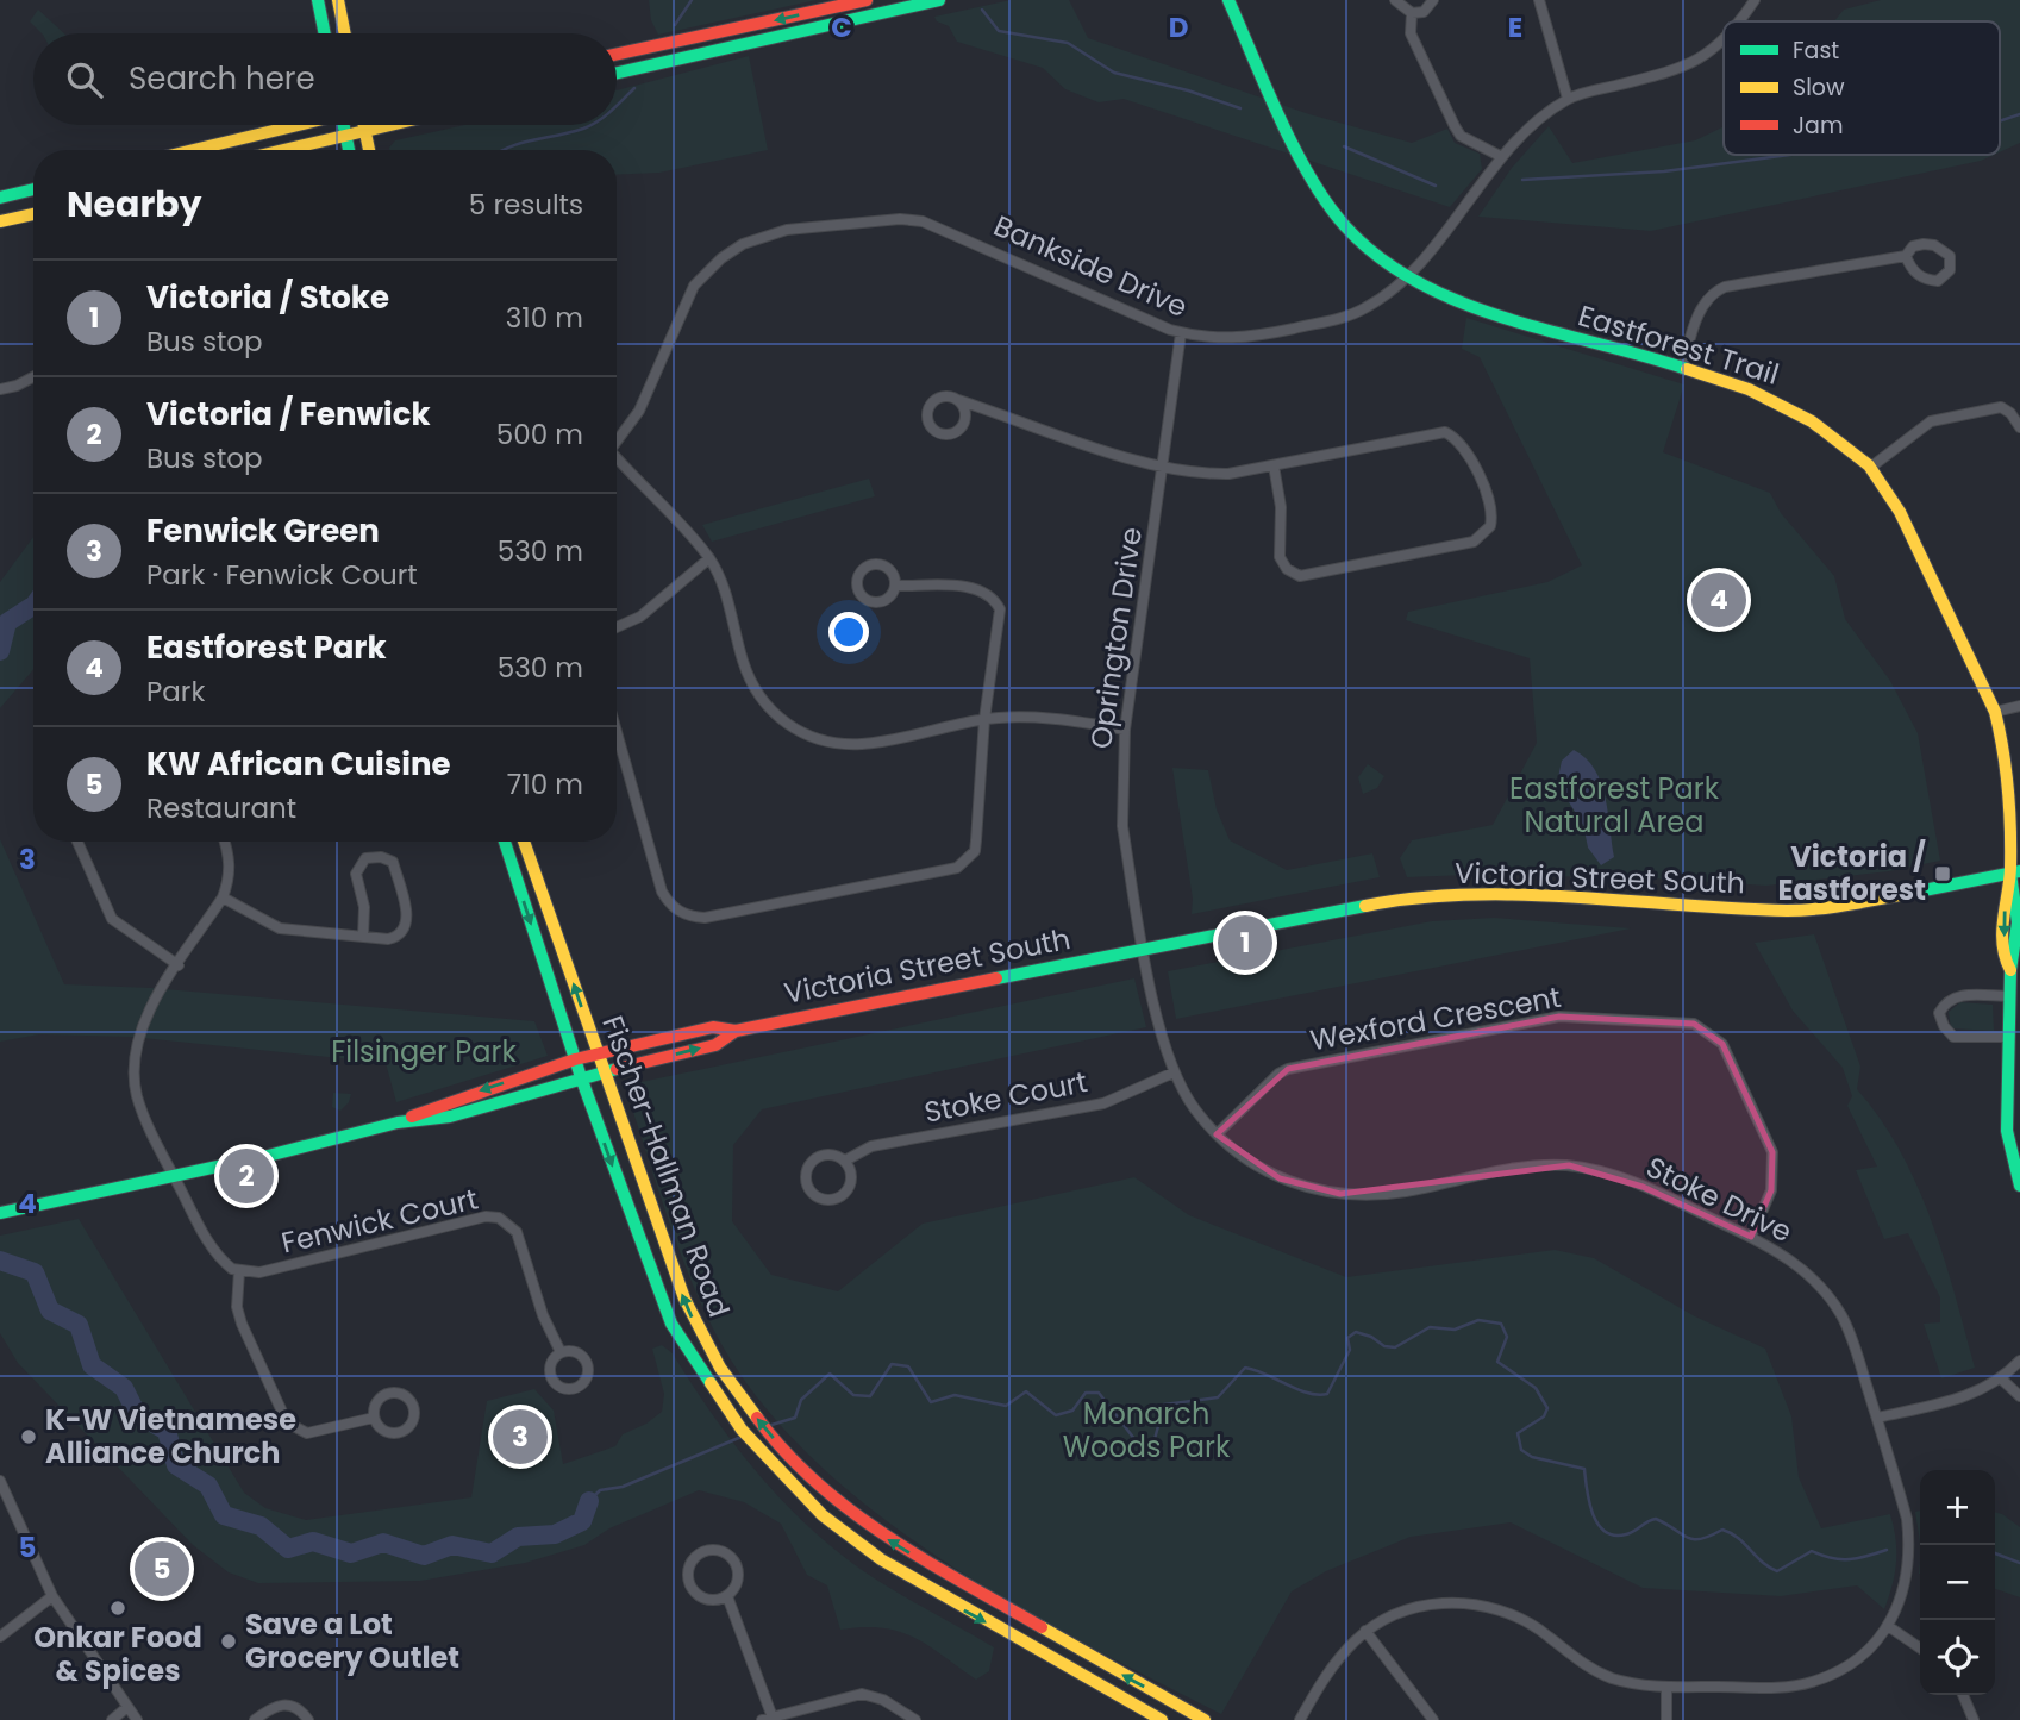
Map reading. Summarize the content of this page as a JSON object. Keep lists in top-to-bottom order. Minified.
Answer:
{"streets":{"main road":["Eastforest Trail","Victoria Street South","Fischer-Hallman Road"],"street":["Bankside Drive","Oprington Drive","Wexford Crescent","Stoke Court","Stoke Drive","Fenwick Court"]},"crossings":[["Bankside Drive","Eastforest Trail"],["Bankside Drive","Oprington Drive"],["Eastforest Trail","Victoria Street South"],["Oprington Drive","Victoria Street South"],["Oprington Drive","Stoke Drive"],["Victoria Street South","Fischer-Hallman Road"],["Victoria Street South","Stoke Drive"],["Wexford Crescent","Stoke Drive"],["Stoke Court","Stoke Drive"]],"parks":["Eastforest Park Natural Area","Filsinger Park","Monarch Woods Park"],"places":{"transit":["Victoria / Eastforest"],"other":["K-W Vietnamese Alliance Church","Onkar Food & Spices","Save a Lot Grocery Outlet"]},"legend":["Fast","Slow","Jam"],"page":{"search":"Search here","heading":["Nearby","5 results"],"list":[{"mark":"1","name":"Victoria / Stoke","note":"Bus stop","value":"310 m"},{"mark":"2","name":"Victoria / Fenwick","note":"Bus stop","value":"500 m"},{"mark":"3","name":"Fenwick Green","note":"Park · Fenwick Court","value":"530 m"},{"mark":"4","name":"Eastforest Park","note":"Park","value":"530 m"},{"mark":"5","name":"KW African Cuisine","note":"Restaurant","value":"710 m"}],"pins":["4","1","2","3","5"],"map_buttons":["+","−"]},"grid":{"columns":["C","D","E"],"rows":["3","4","5"]}}
